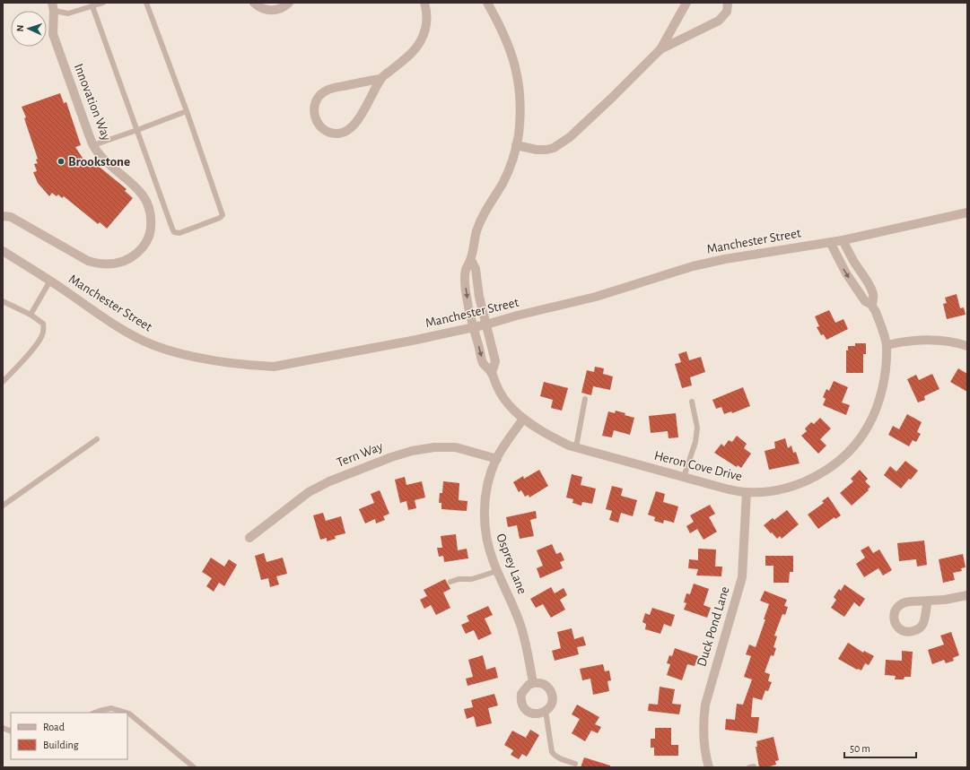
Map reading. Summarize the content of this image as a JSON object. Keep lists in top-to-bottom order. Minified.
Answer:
{"streets":{"street":["Innovation Way","Manchester Street","Tern Way","Heron Cove Drive","Osprey Lane","Duck Pond Lane"]},"crossings":[["Manchester Street","Heron Cove Drive"],["Tern Way","Osprey Lane"],["Heron Cove Drive","Osprey Lane"],["Heron Cove Drive","Duck Pond Lane"]],"places":["Brookstone"],"legend":["Road","Building"],"scale_bar":"50 m","north":"left"}
